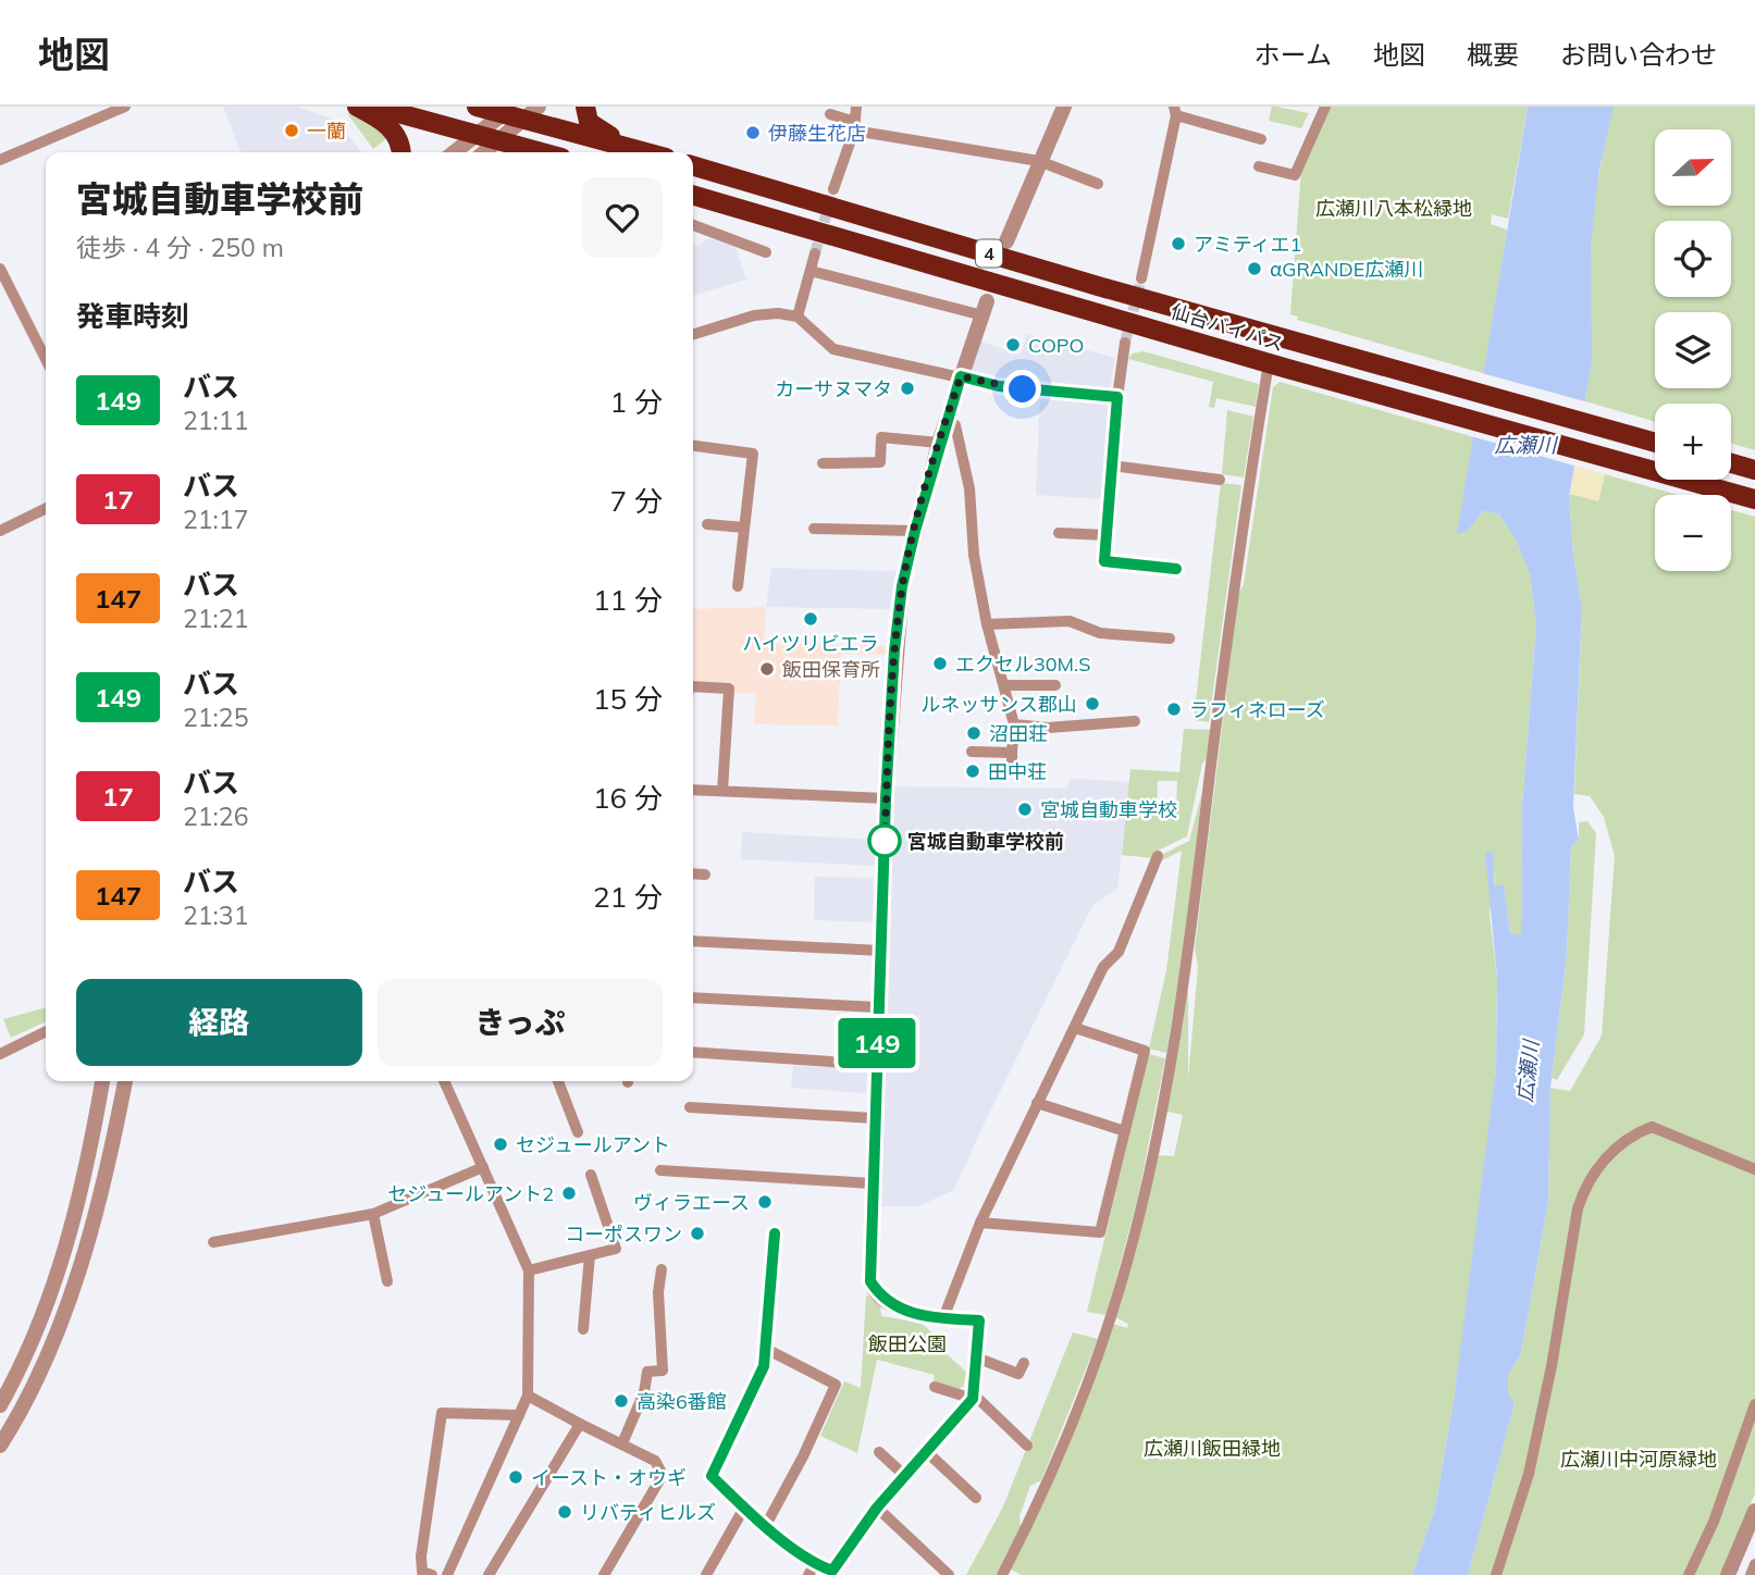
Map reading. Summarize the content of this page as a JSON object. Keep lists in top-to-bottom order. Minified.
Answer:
{"streets":{"highway":["4","仙台バイパス"]},"water":["広瀬川"],"parks":["広瀬川八本松緑地","飯田公園","広瀬川飯田緑地","広瀬川中河原緑地"],"places":["一蘭","伊藤生花店","アミティエ1","αGRANDE広瀬川","COPO","カーサヌマタ","ハイツリビエラ","エクセル30M.S","飯田保育所","ルネッサンス郡山","ラフィネローズ","沼田荘","田中荘","宮城自動車学校","宮城自動車学校前","セジュールアント","セジュールアント2","ヴィラエース","コーポスワン","高染6番館","イースト・オウギ","リバティヒルズ"],"lines":["bus line 149"],"north":"right","page":{"header":"地図","nav":["ホーム","地図","概要","お問い合わせ"],"on_map":"149","map_buttons":["+","−"],"heading":[["宮城自動車学校前","徒歩 · 4 分 · 250 m"],"発車時刻"],"list":[{"mark":"149","name":"バス","note":"21:11","value":"1 分"},{"mark":"17","name":"バス","note":"21:17","value":"7 分"},{"mark":"147","name":"バス","note":"21:21","value":"11 分"},{"mark":"149","name":"バス","note":"21:25","value":"15 分"},{"mark":"17","name":"バス","note":"21:26","value":"16 分"},{"mark":"147","name":"バス","note":"21:31","value":"21 分"}],"buttons":["経路","きっぷ"]}}
